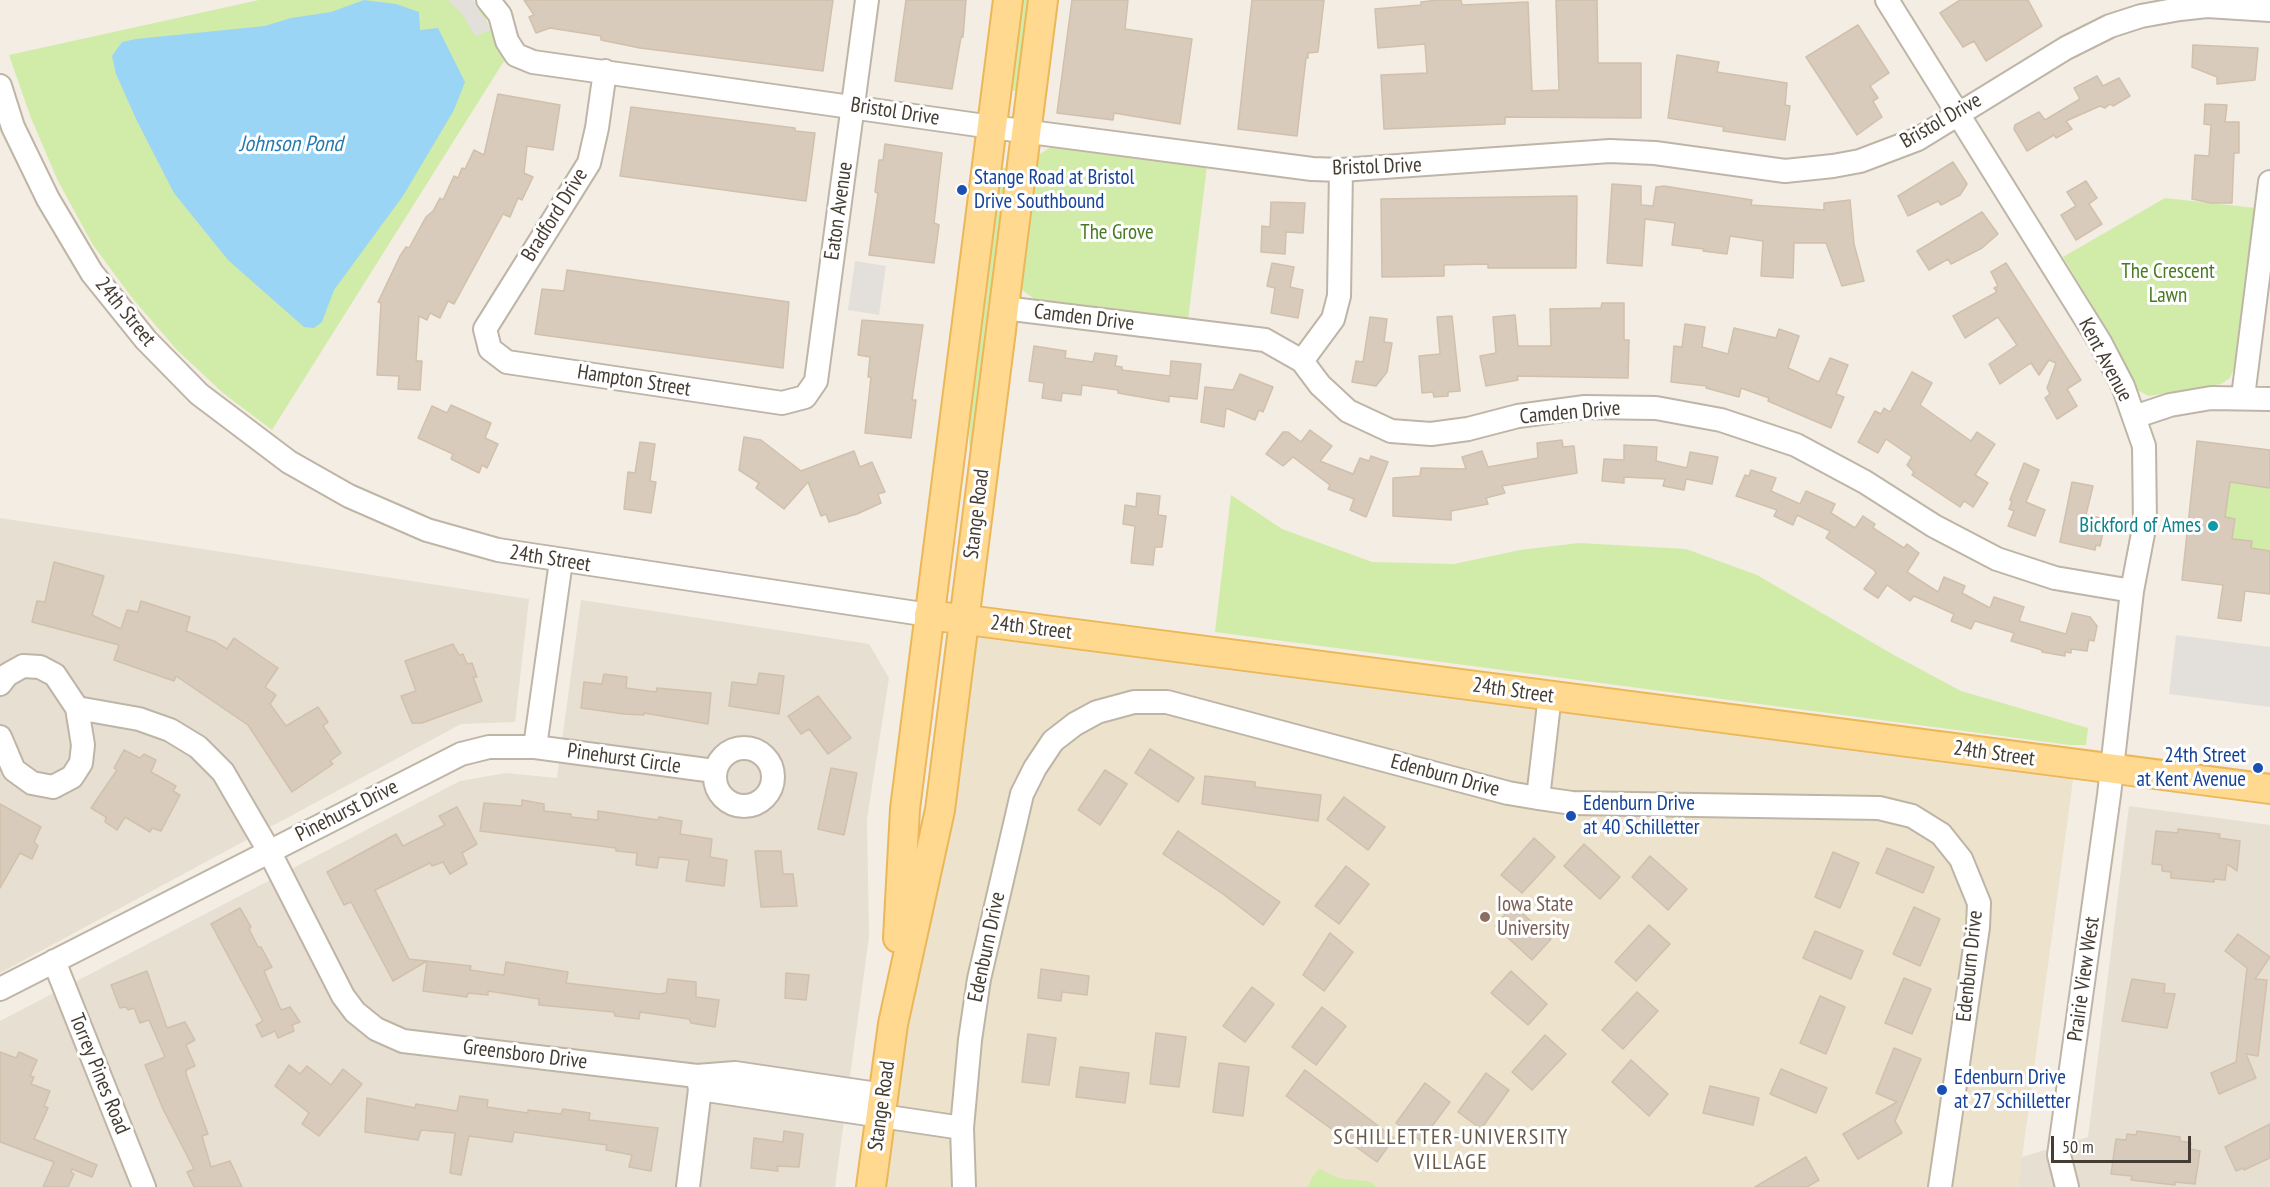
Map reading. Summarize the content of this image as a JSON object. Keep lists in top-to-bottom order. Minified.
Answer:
{"streets":{"main road":["24th Street","Stange Road"],"street":["Bristol Drive","Eaton Avenue","Bradford Drive","Camden Drive","Kent Avenue","Hampton Street","Pinehurst Circle","Edenburn Drive","Pinehurst Drive","Prairie View West","Greensboro Drive","Torrey Pines Road"]},"crossings":[["Bristol Drive","Eaton Avenue"],["Bristol Drive","Bradford Drive"],["Bristol Drive","Kent Avenue"],["Bristol Drive","Stange Road"],["Eaton Avenue","Hampton Street"],["Bradford Drive","Hampton Street"],["24th Street","Kent Avenue"],["24th Street","Stange Road"],["24th Street","Prairie View West"],["Camden Drive","Kent Avenue"],["Camden Drive","Stange Road"],["Kent Avenue","Prairie View West"],["Stange Road","Greensboro Drive"],["Pinehurst Circle","Pinehurst Drive"],["Edenburn Drive","Greensboro Drive"],["Pinehurst Drive","Greensboro Drive"],["Pinehurst Drive","Torrey Pines Road"]],"districts":["SCHILLETTER-UNIVERSITY VILLAGE"],"water":["Johnson Pond"],"parks":["The Grove","The Crescent Lawn"],"places":["Stange Road at Bristol Drive Southbound","Bickford of Ames","24th Street at Kent Avenue","Edenburn Drive at 40 Schilletter","Iowa State University","Edenburn Drive at 27 Schilletter"],"scale_bar":"50 m"}
